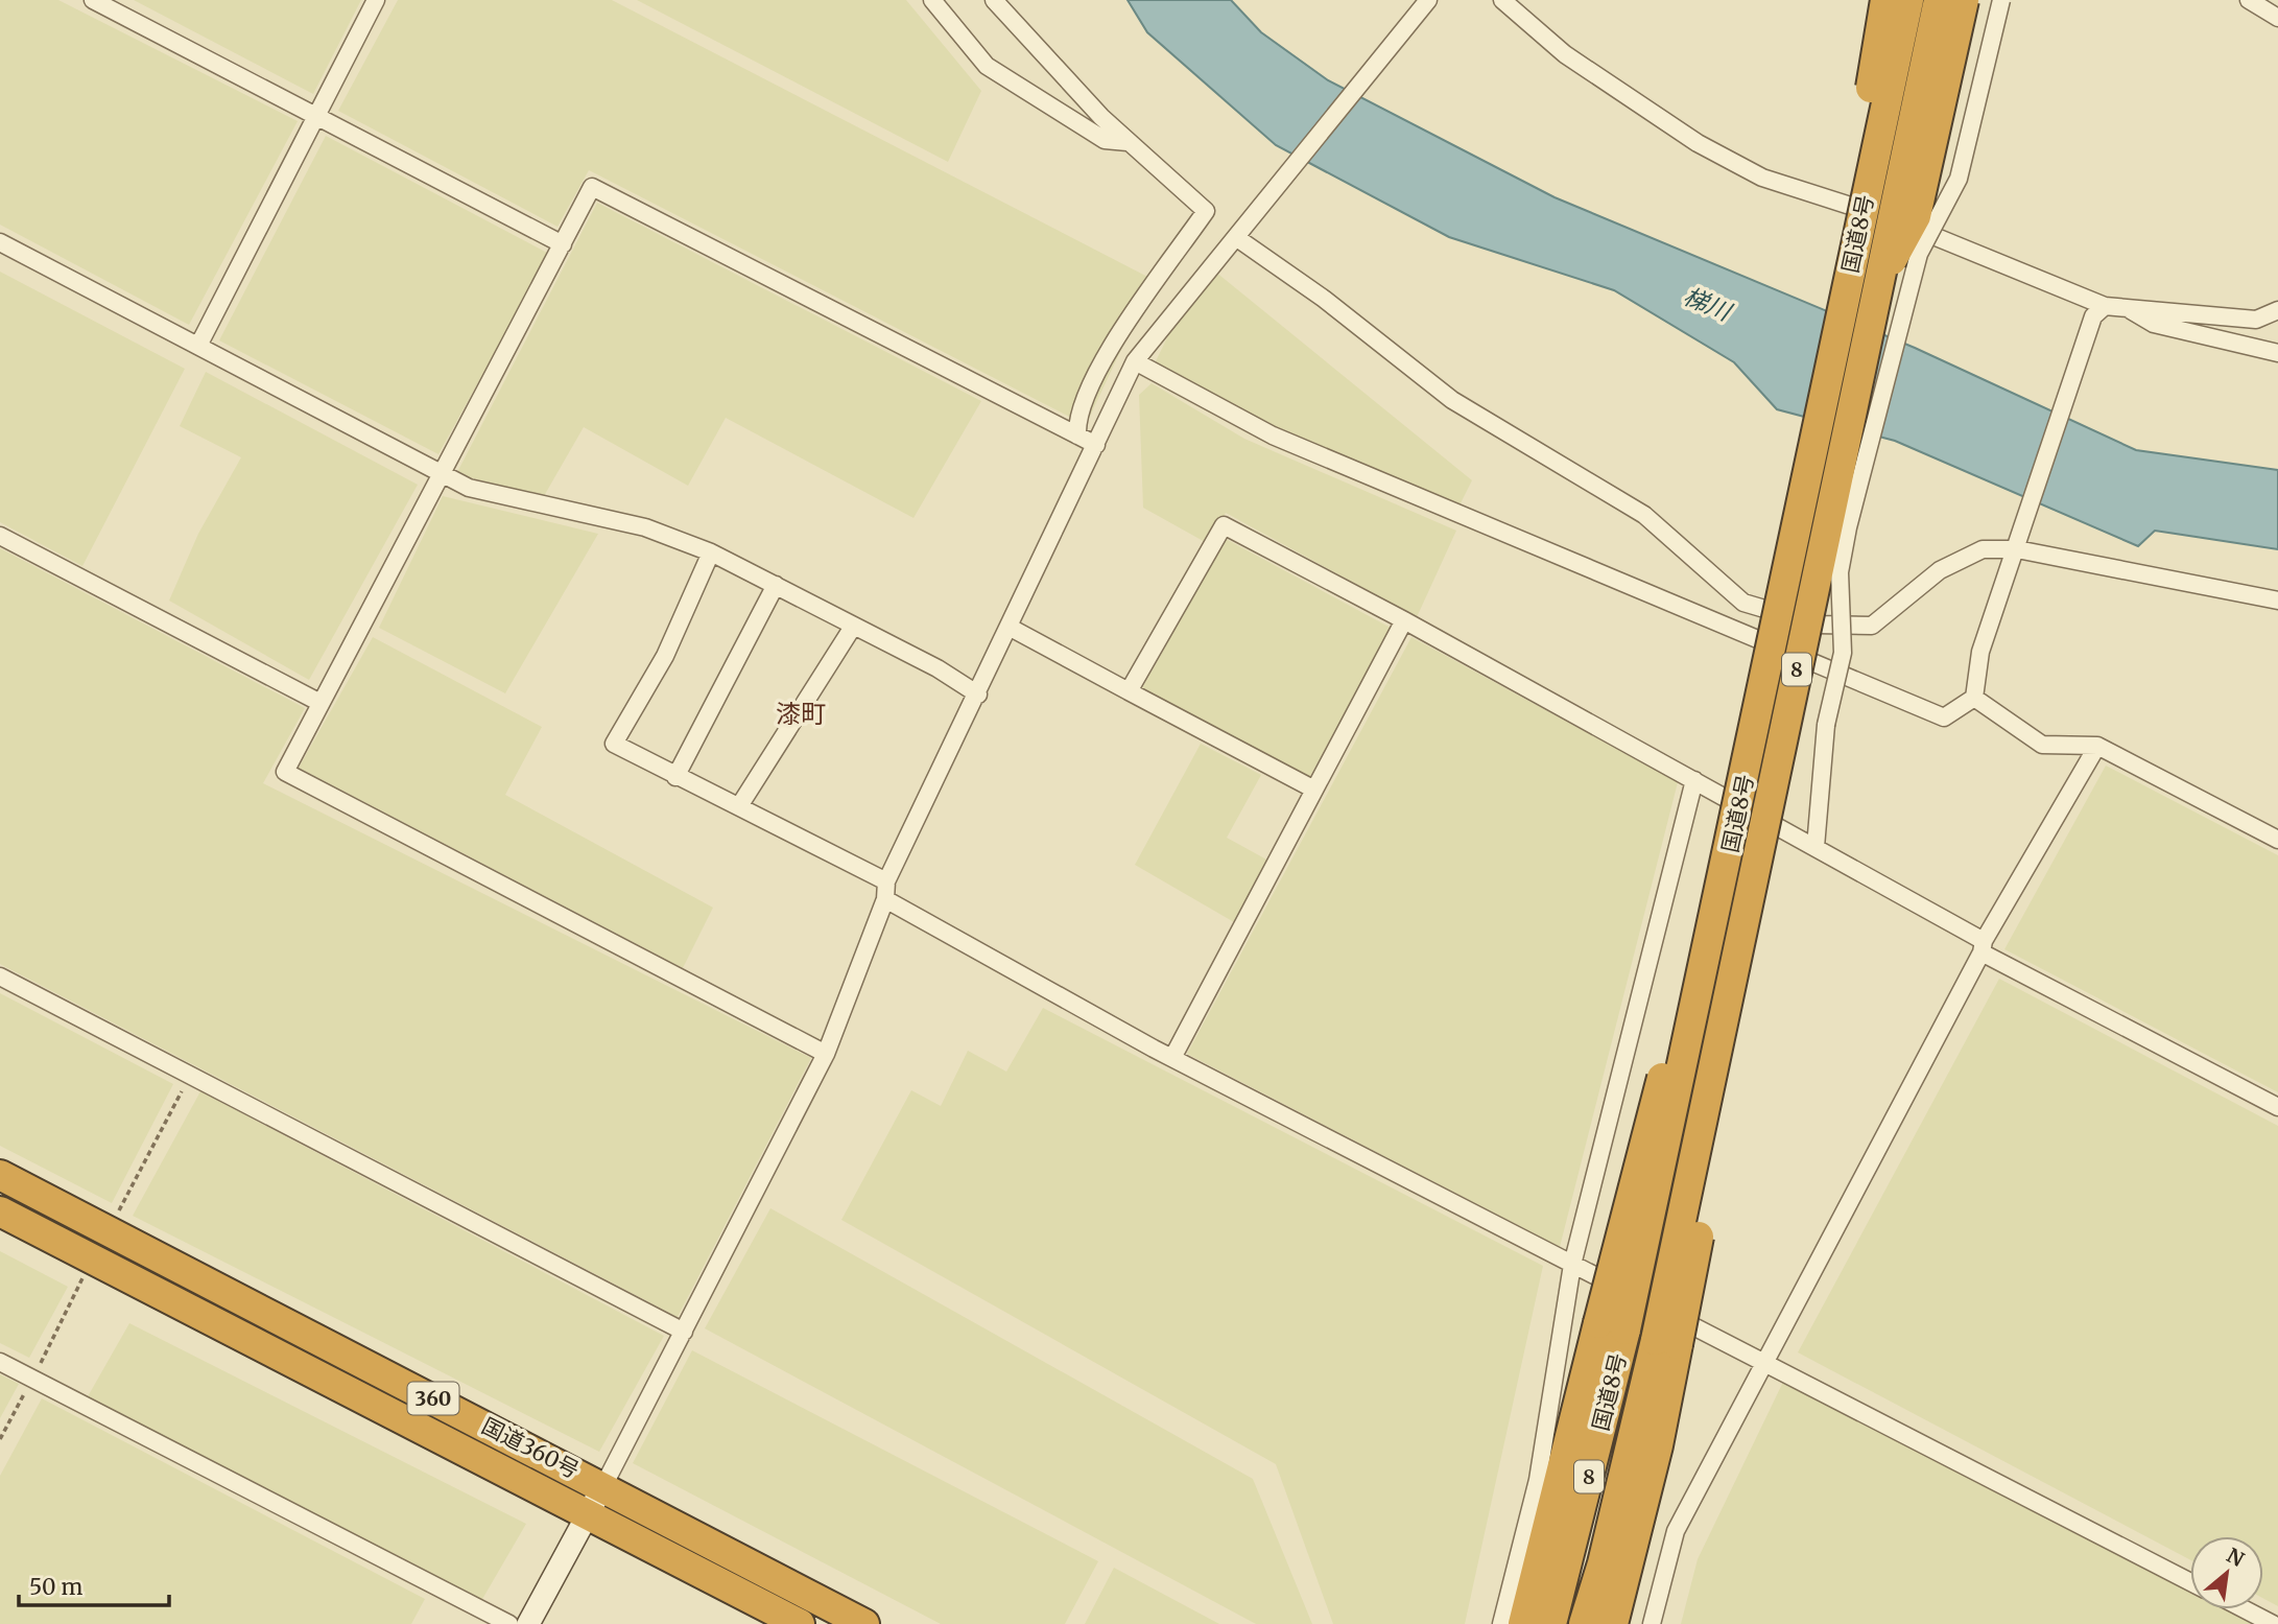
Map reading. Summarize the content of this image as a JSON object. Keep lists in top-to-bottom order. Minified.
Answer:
{"streets":{"highway":["国道8号","8","360","国道360号"]},"districts":["漆町"],"water":["梯川"],"scale_bar":"50 m","north":"top right"}
